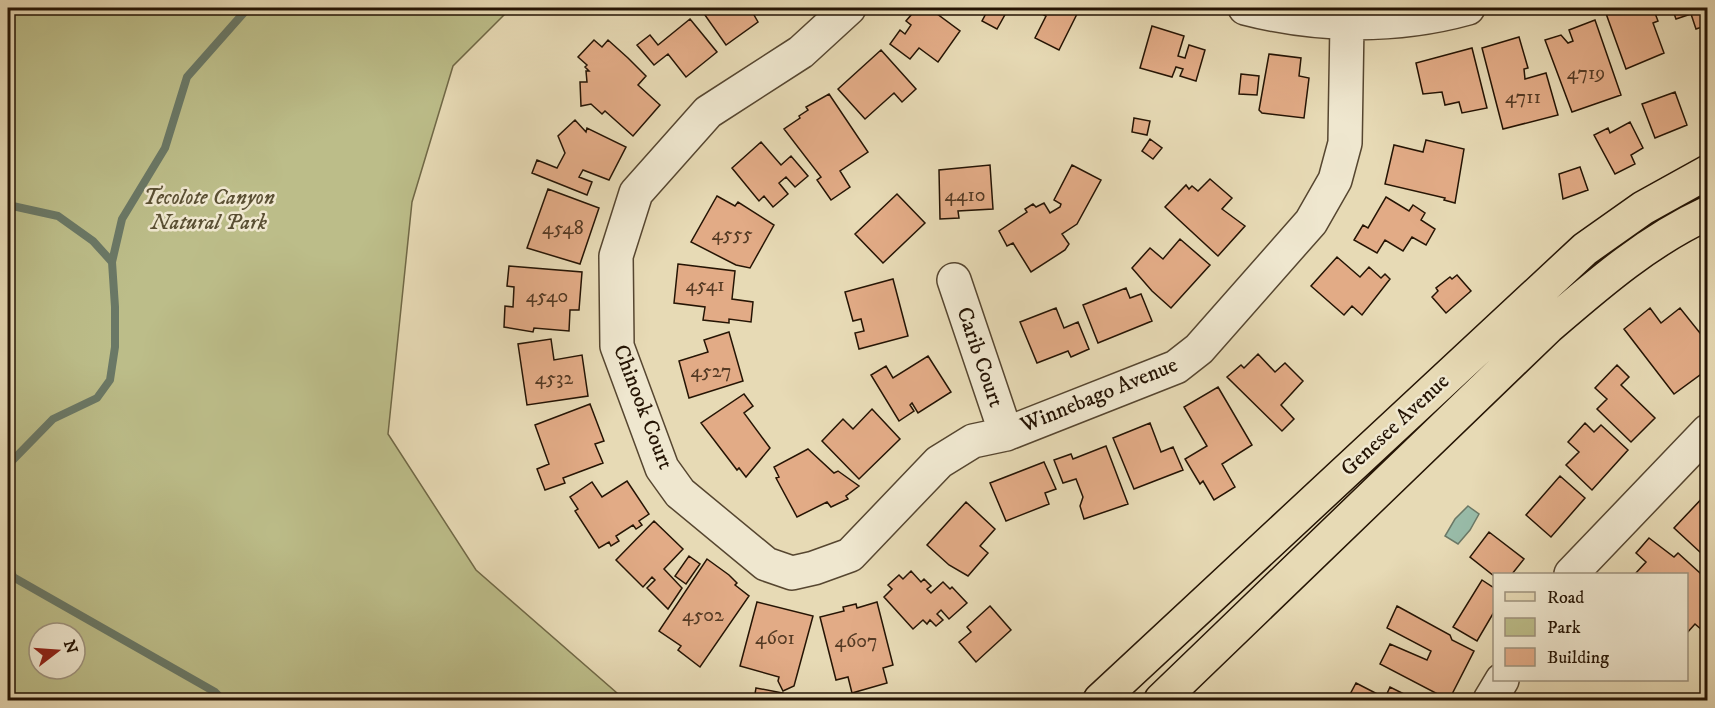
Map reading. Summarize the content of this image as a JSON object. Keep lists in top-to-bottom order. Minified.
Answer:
{"streets":{"main road":["Genesee Avenue"],"street":["Carib Court","Winnebago Avenue","Chinook Court"]},"crossings":[["Carib Court","Winnebago Avenue"],["Winnebago Avenue","Chinook Court"]],"parks":["Tecolote Canyon Natural Park"],"house_numbers":["4719","4711","4410","4548","4555","4541","4540","4527","4532","4502","4601","4607"],"legend":["Road","Park","Building"],"north":"right"}
